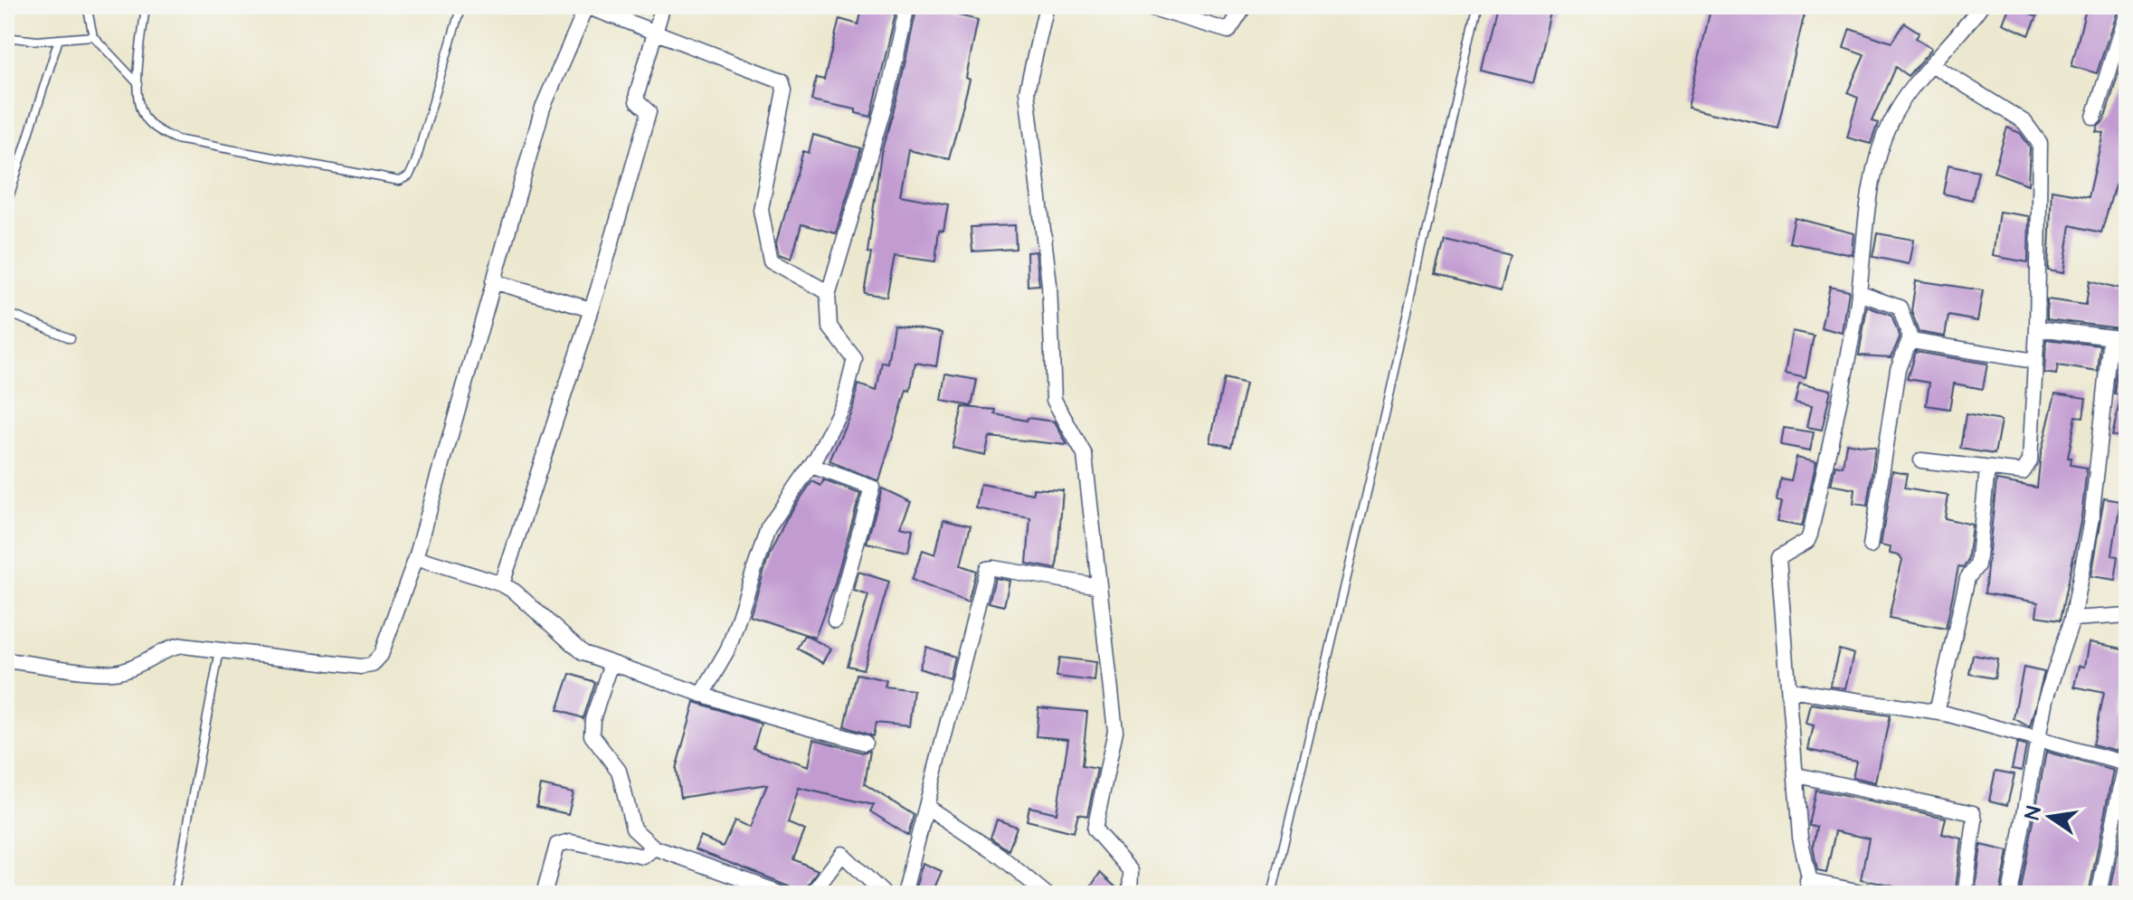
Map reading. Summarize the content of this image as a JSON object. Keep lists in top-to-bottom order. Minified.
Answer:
{"north":"left"}
